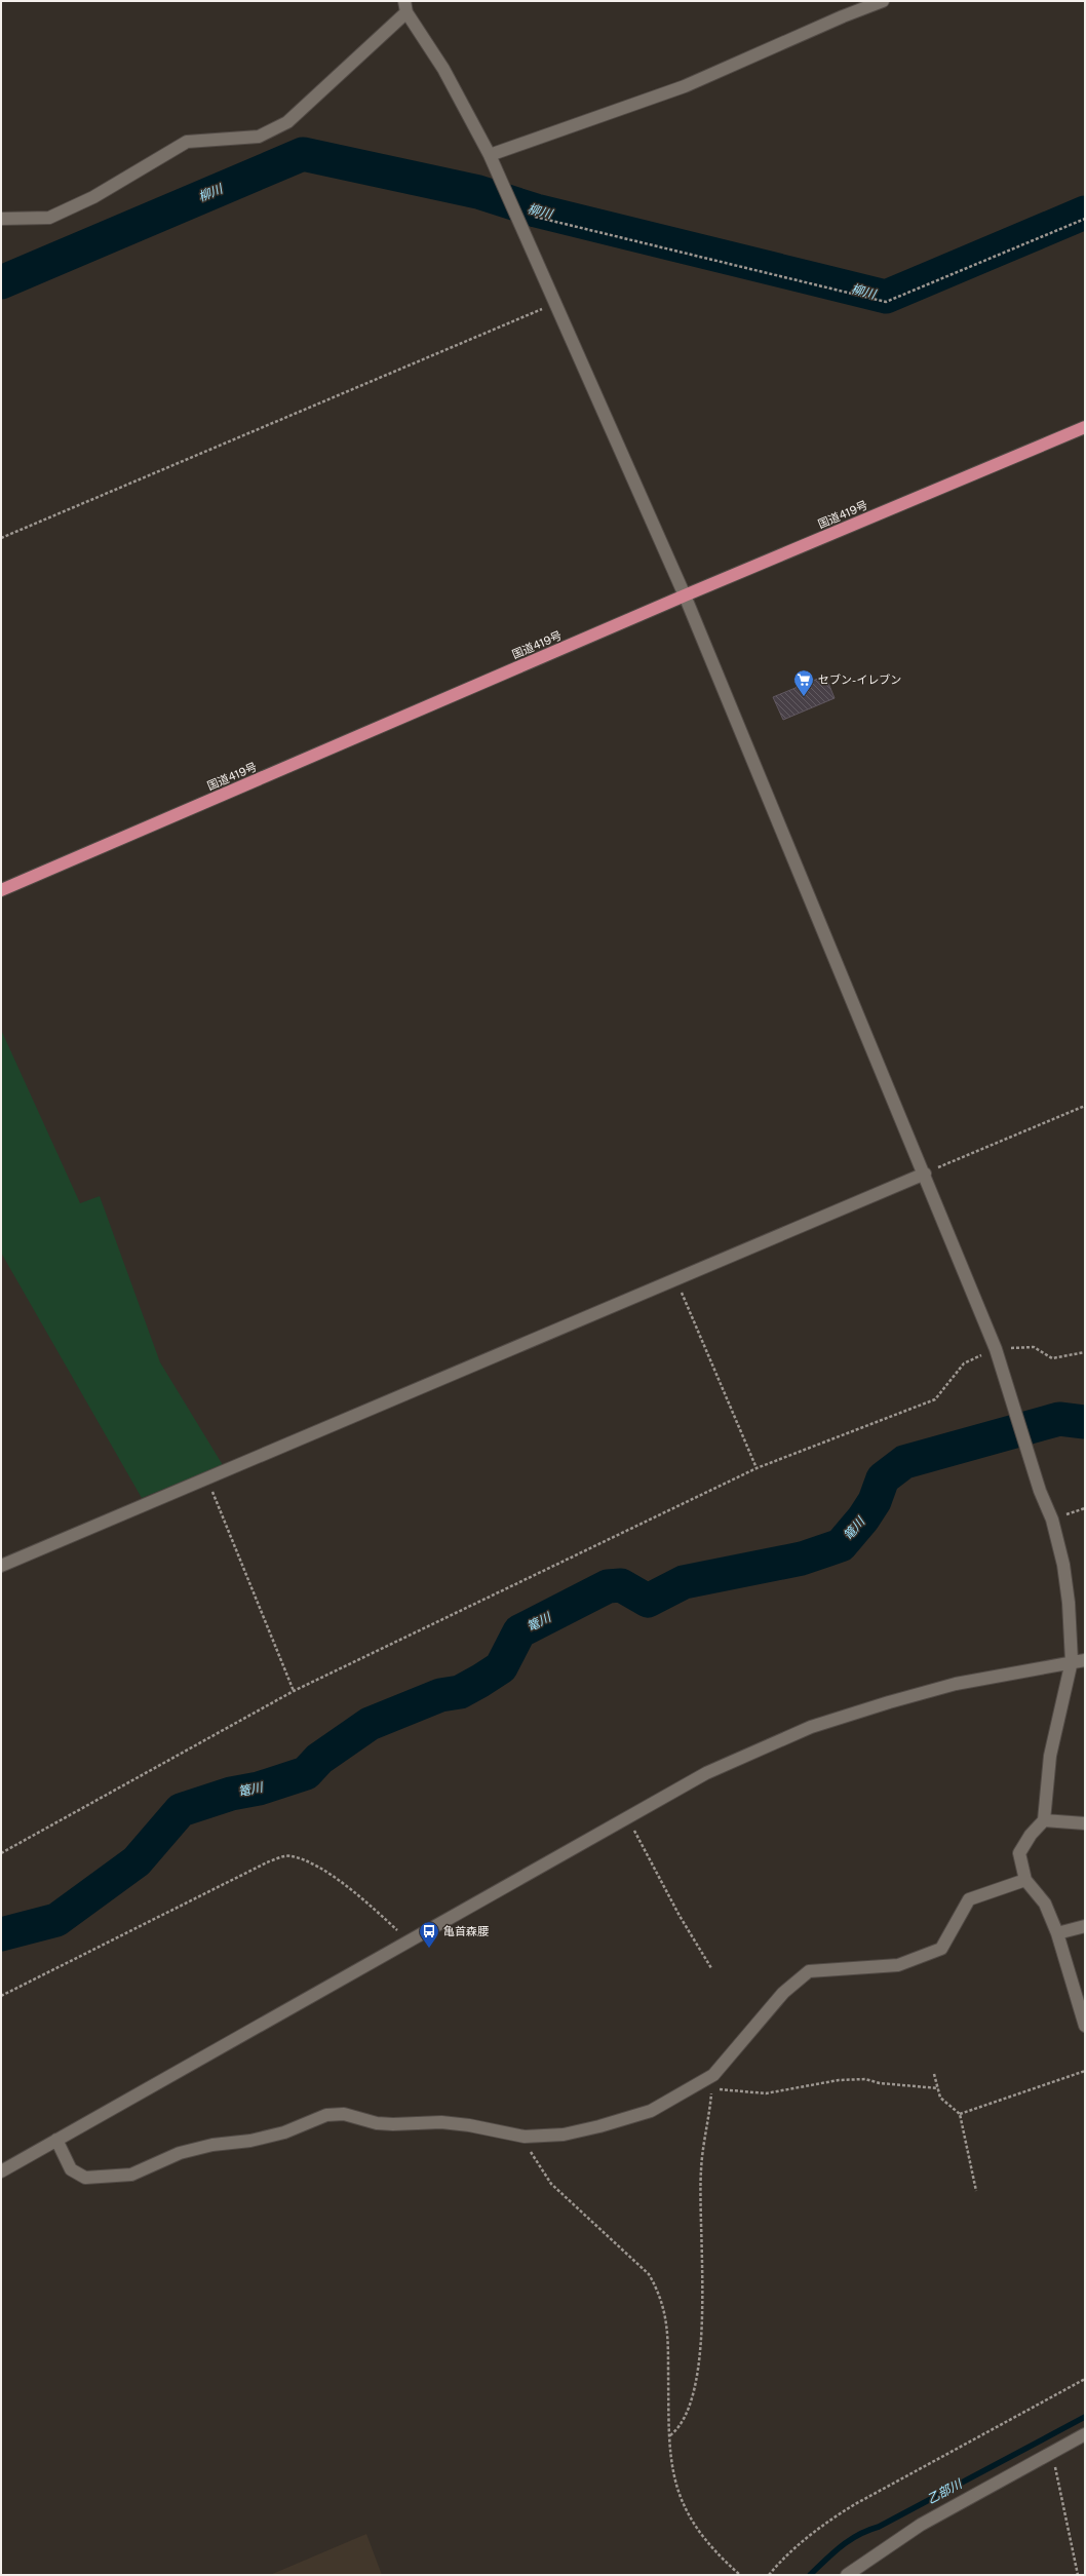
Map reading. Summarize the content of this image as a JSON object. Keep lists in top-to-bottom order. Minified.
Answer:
{"streets":{"highway":["国道419号"]},"water":["柳川","篭川","乙部川"],"places":{"supermarket":["セブン-イレブン"],"bus stop":["亀首森腰"]}}
